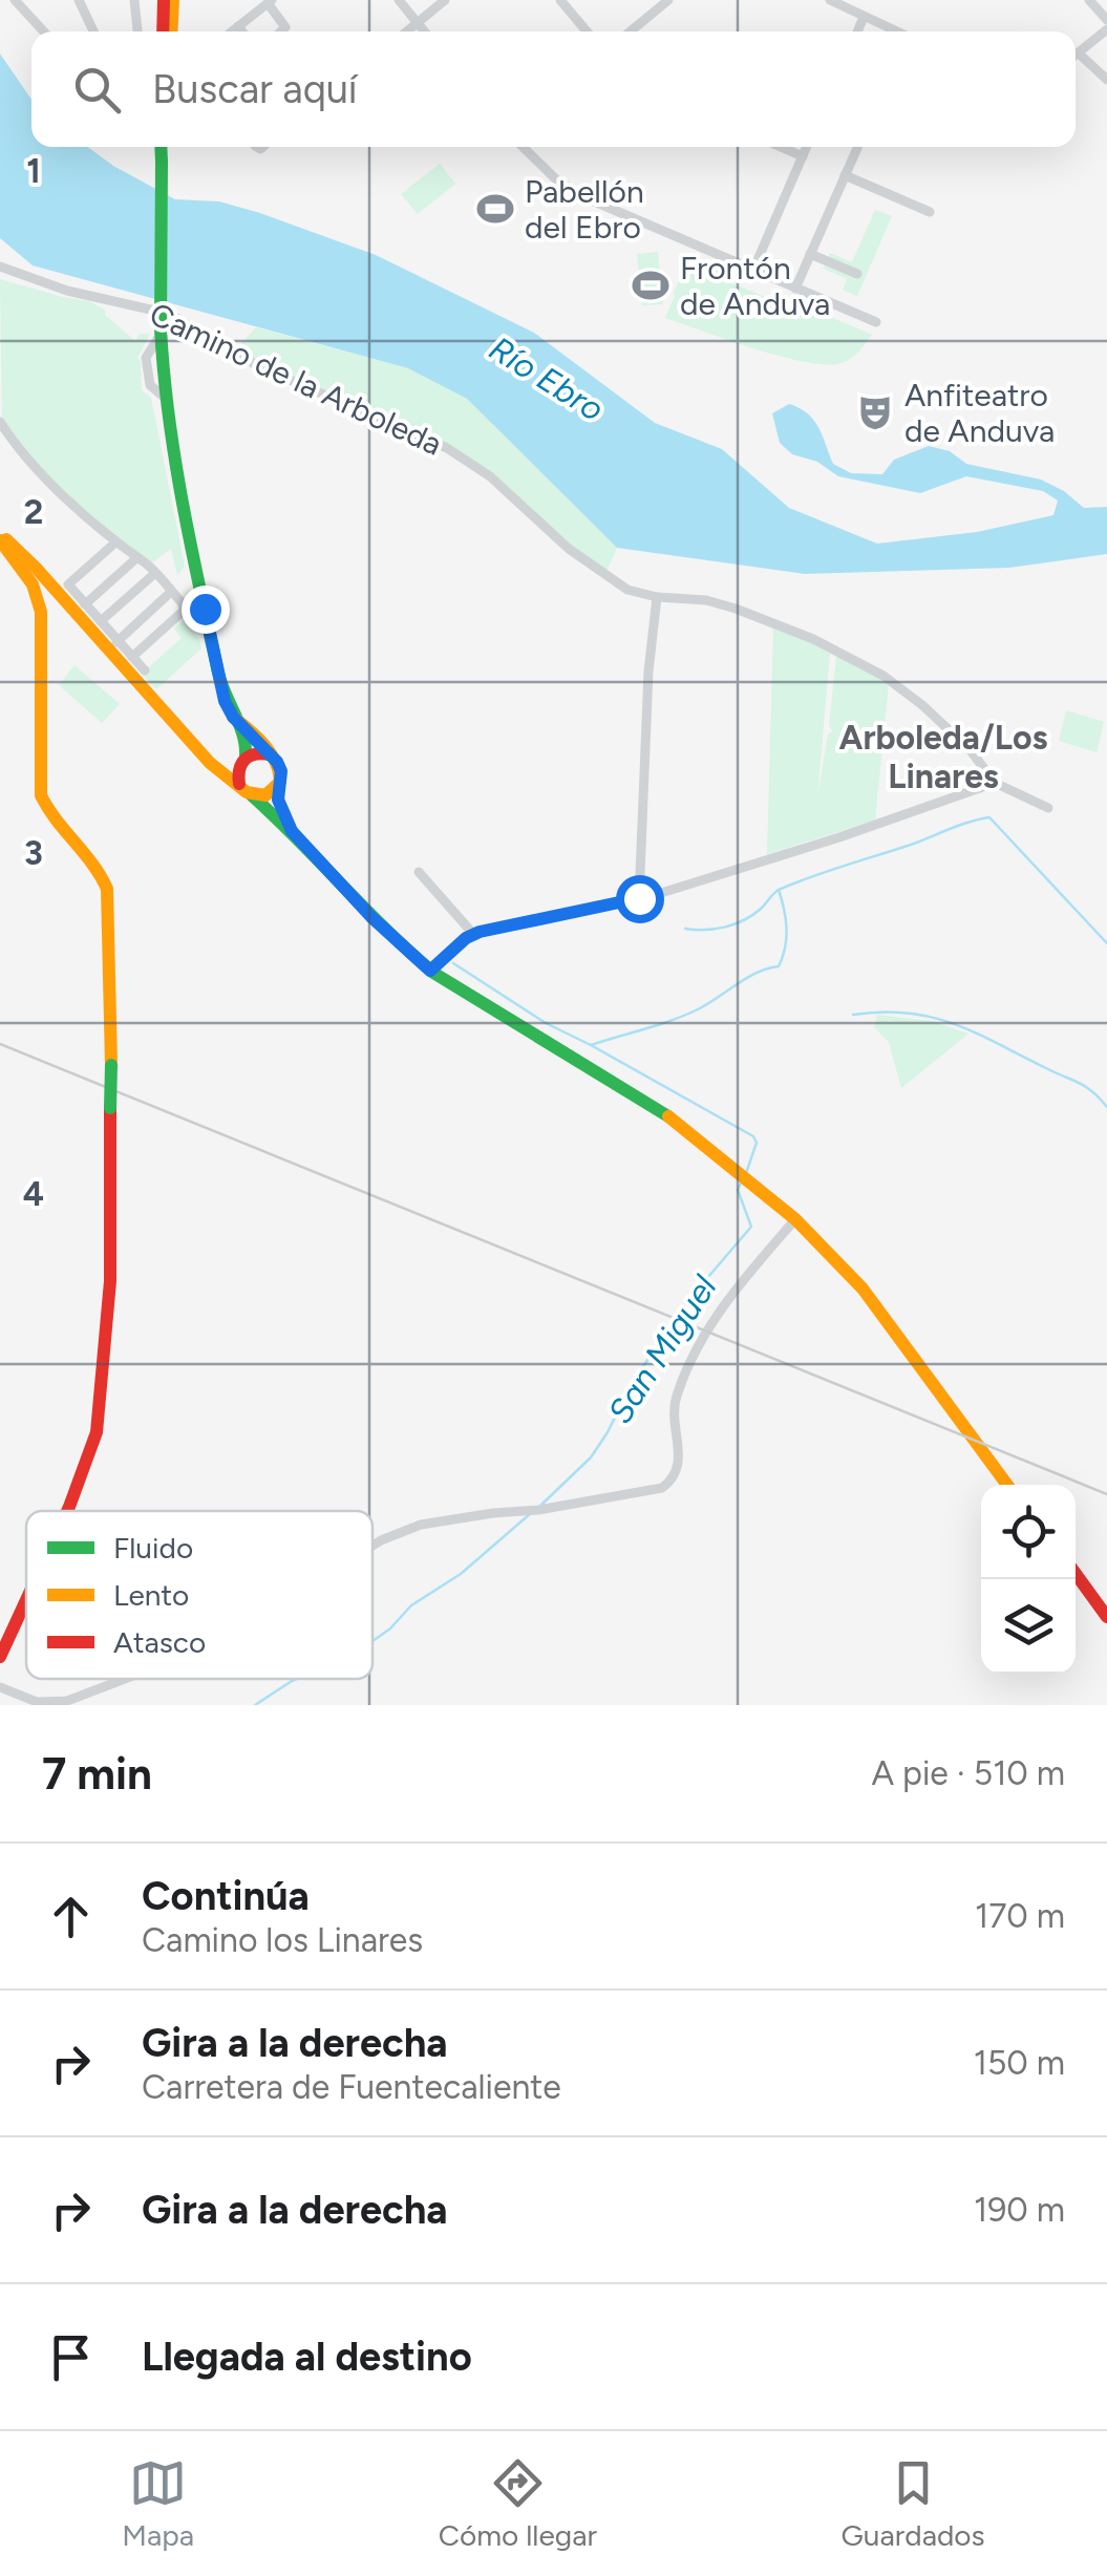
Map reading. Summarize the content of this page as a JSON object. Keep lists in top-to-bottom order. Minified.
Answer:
{"streets":{"street":["Camino de la Arboleda"]},"districts":["Arboleda/Los Linares"],"water":["Río Ebro","San Miguel"],"places":{"sports":["Pabellón del Ebro","Frontón de Anduva"],"theatre":["Anfiteatro de Anduva"]},"legend":["Fluido","Lento","Atasco"],"page":{"search":"Buscar aquí","heading":["7 min","A pie · 510 m"],"list":[["Continúa","Camino los Linares","170 m"],["Gira a la derecha","Carretera de Fuentecaliente","150 m"],["Gira a la derecha","190 m"],"Llegada al destino"],"nav":["Mapa","Cómo llegar","Guardados"]},"grid":{"rows":["1","2","3","4"]}}
